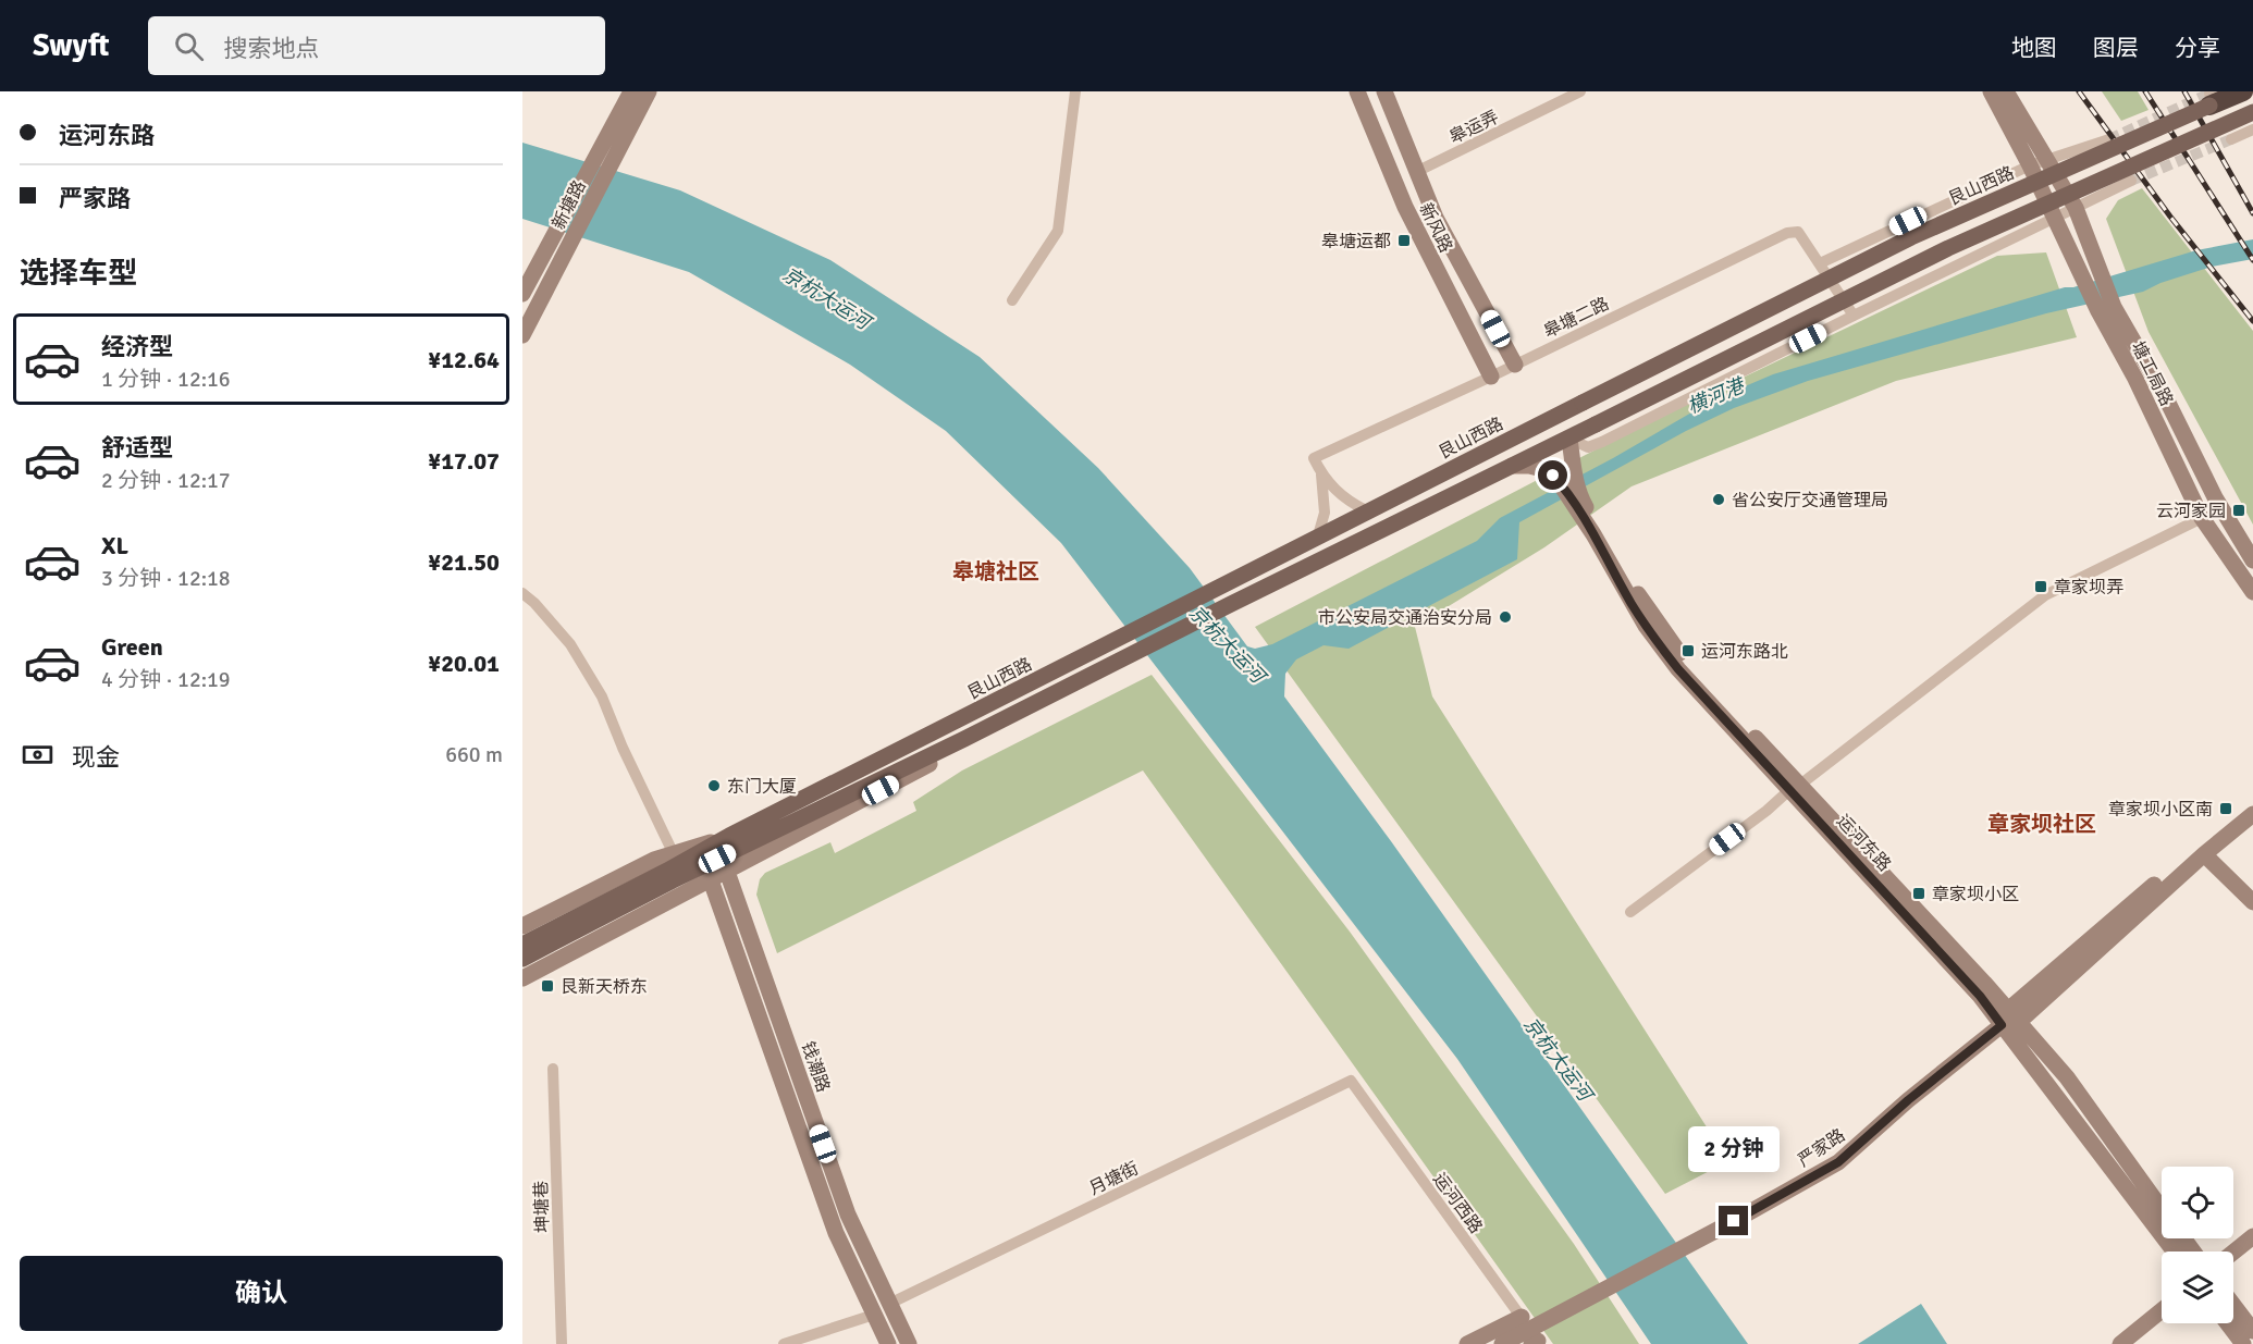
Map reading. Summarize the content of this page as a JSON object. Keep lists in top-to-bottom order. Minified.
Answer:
{"streets":{"main road":["艮山西路","新塘路","新风路","塘工局路","运河东路","钱潮路","严家路"],"street":["皋运弄","皋塘二路","月塘街","运河西路","坤塘巷"]},"crossings":[["皋运弄","新风路"],["艮山西路","皋塘二路"],["艮山西路","塘工局路"],["艮山西路","运河东路"],["艮山西路","钱潮路"],["新风路","皋塘二路"],["运河东路","严家路"],["钱潮路","月塘街"],["月塘街","运河西路"]],"districts":["皋塘社区","章家坝社区"],"water":["京杭大运河","横河港"],"places":{"transit":["皋塘运都","云河家园","章家坝弄","运河东路北","章家坝小区南","章家坝小区","艮新天桥东"],"other":["省公安厅交通管理局","市公安局交通治安分局","东门大厦"]},"page":{"header":"Swyft","search":"搜索地点","nav":["地图","图层","分享"],"banner":["运河东路","严家路"],"heading":"选择车型","list":[{"name":"经济型","note":"1 分钟 · 12:16","value":"¥12.64"},{"name":"舒适型","note":"2 分钟 · 12:17","value":"¥17.07"},{"name":"XL","note":"3 分钟 · 12:18","value":"¥21.50"},{"name":"Green","note":"4 分钟 · 12:19","value":"¥20.01"}],"pay":["现金","660 m"],"bubble":"2 分钟","buttons":"确认"}}
